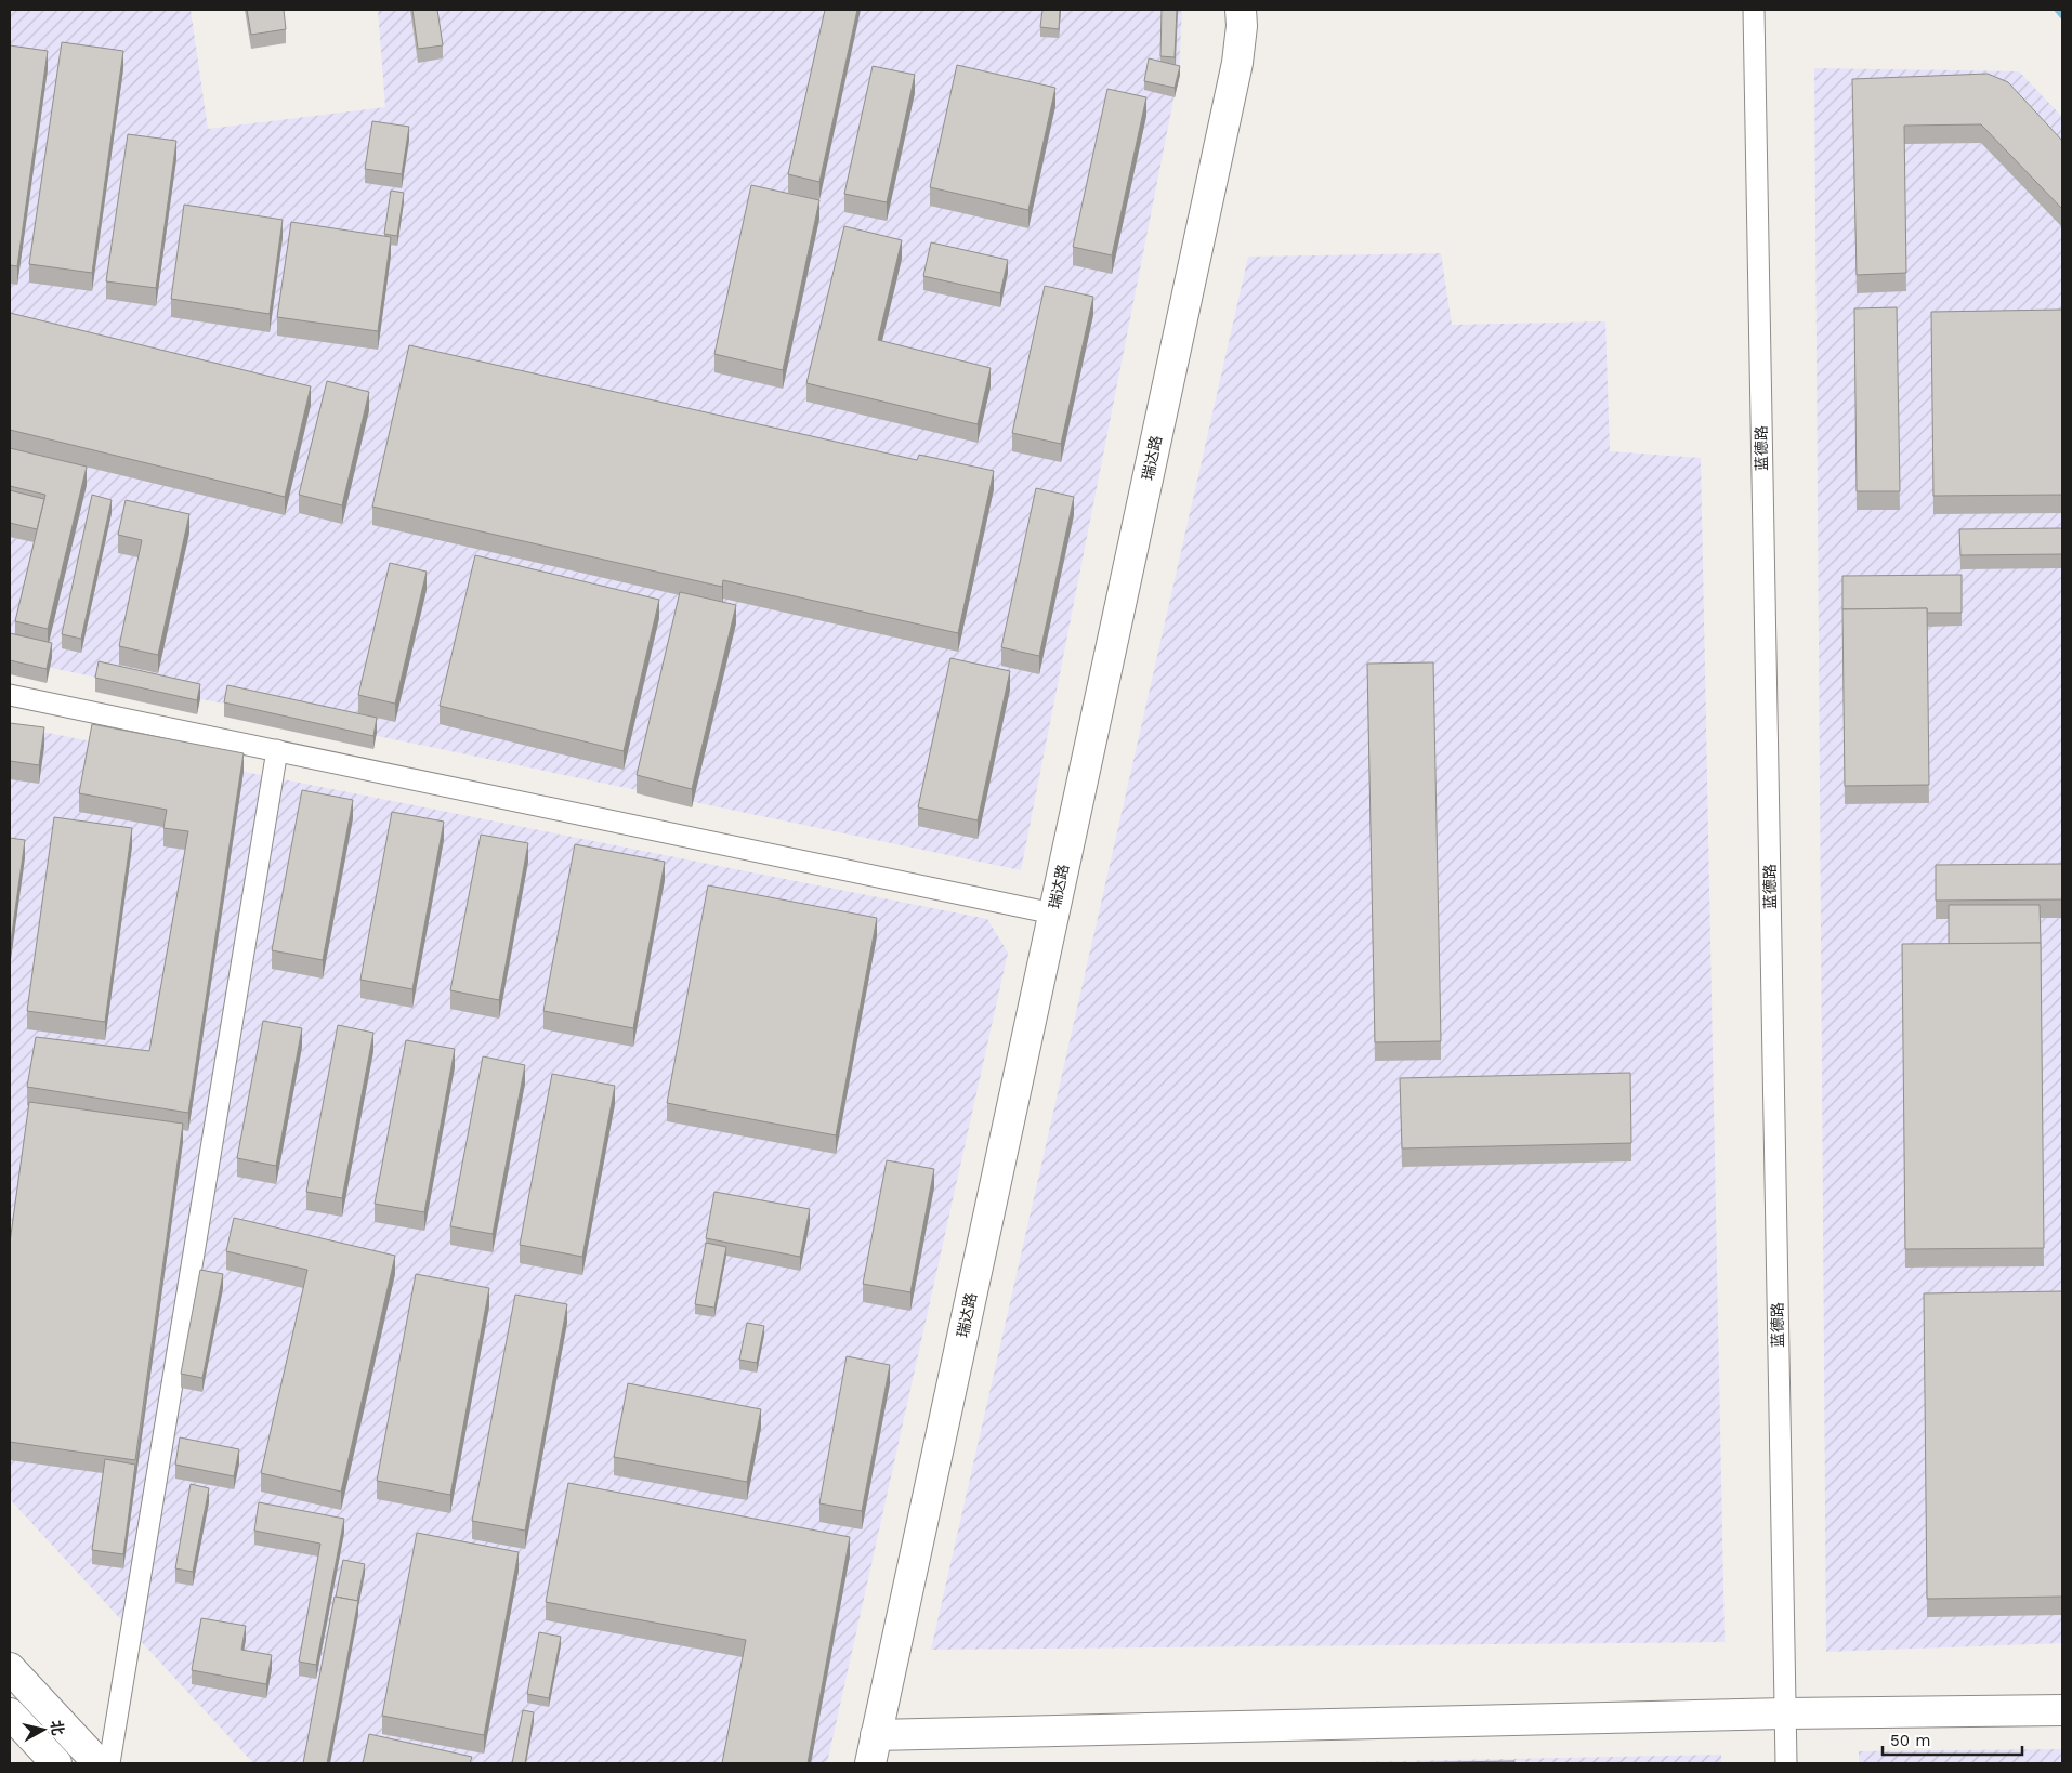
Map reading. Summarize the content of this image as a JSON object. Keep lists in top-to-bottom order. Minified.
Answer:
{"streets":{"street":["蓝德路","瑞达路"]},"scale_bar":"50 m","north":"right"}
